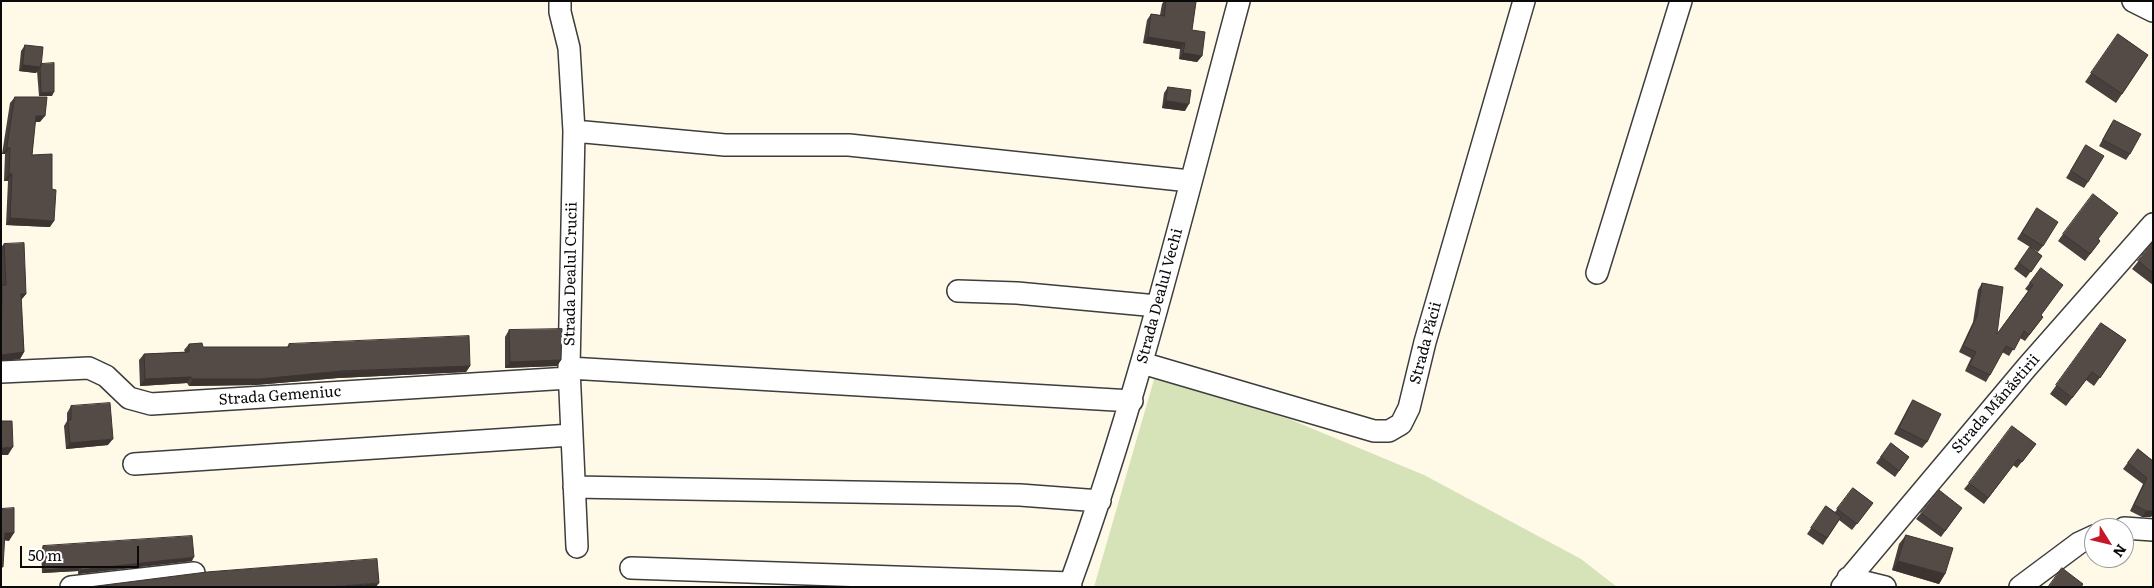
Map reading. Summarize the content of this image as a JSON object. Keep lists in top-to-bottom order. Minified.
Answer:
{"streets":{"street":["Strada Dealul Crucii","Strada Dealul Vechi","Strada Păcii","Strada Gemeniuc","Strada Mănăstirii"]},"crossings":[["Strada Dealul Crucii","Strada Gemeniuc"],["Strada Dealul Vechi","Strada Păcii"],["Strada Dealul Vechi","Strada Gemeniuc"]],"scale_bar":"50 m","north":"bottom right"}
